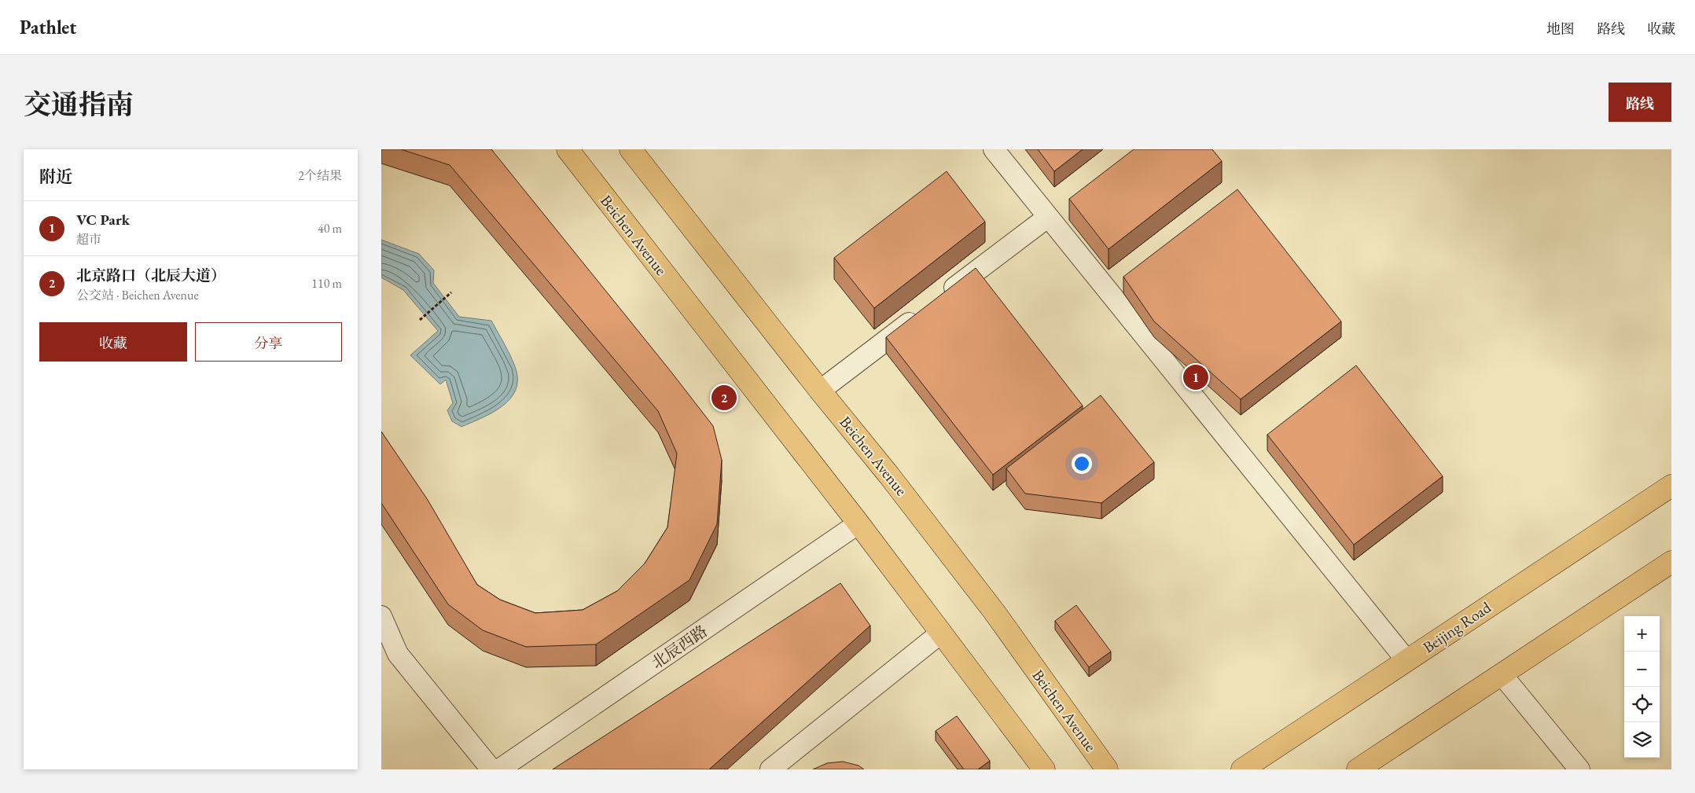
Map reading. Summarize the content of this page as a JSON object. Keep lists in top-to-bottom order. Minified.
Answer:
{"streets":{"main road":["Beichen Avenue","Beijing Road"],"street":["北辰西路"]},"crossings":[["Beichen Avenue","北辰西路"]],"page":{"header":"Pathlet","nav":["地图","路线","收藏"],"title":"交通指南","buttons":["路线",["收藏","分享"]],"heading":["附近","2个结果"],"list":[{"mark":"1","name":"VC Park","note":"超市","value":"40 m"},{"mark":"2","name":"北京路口（北辰大道）","note":"公交站 · Beichen Avenue","value":"110 m"}],"pins":["1","2"],"map_buttons":["+","−"]}}
